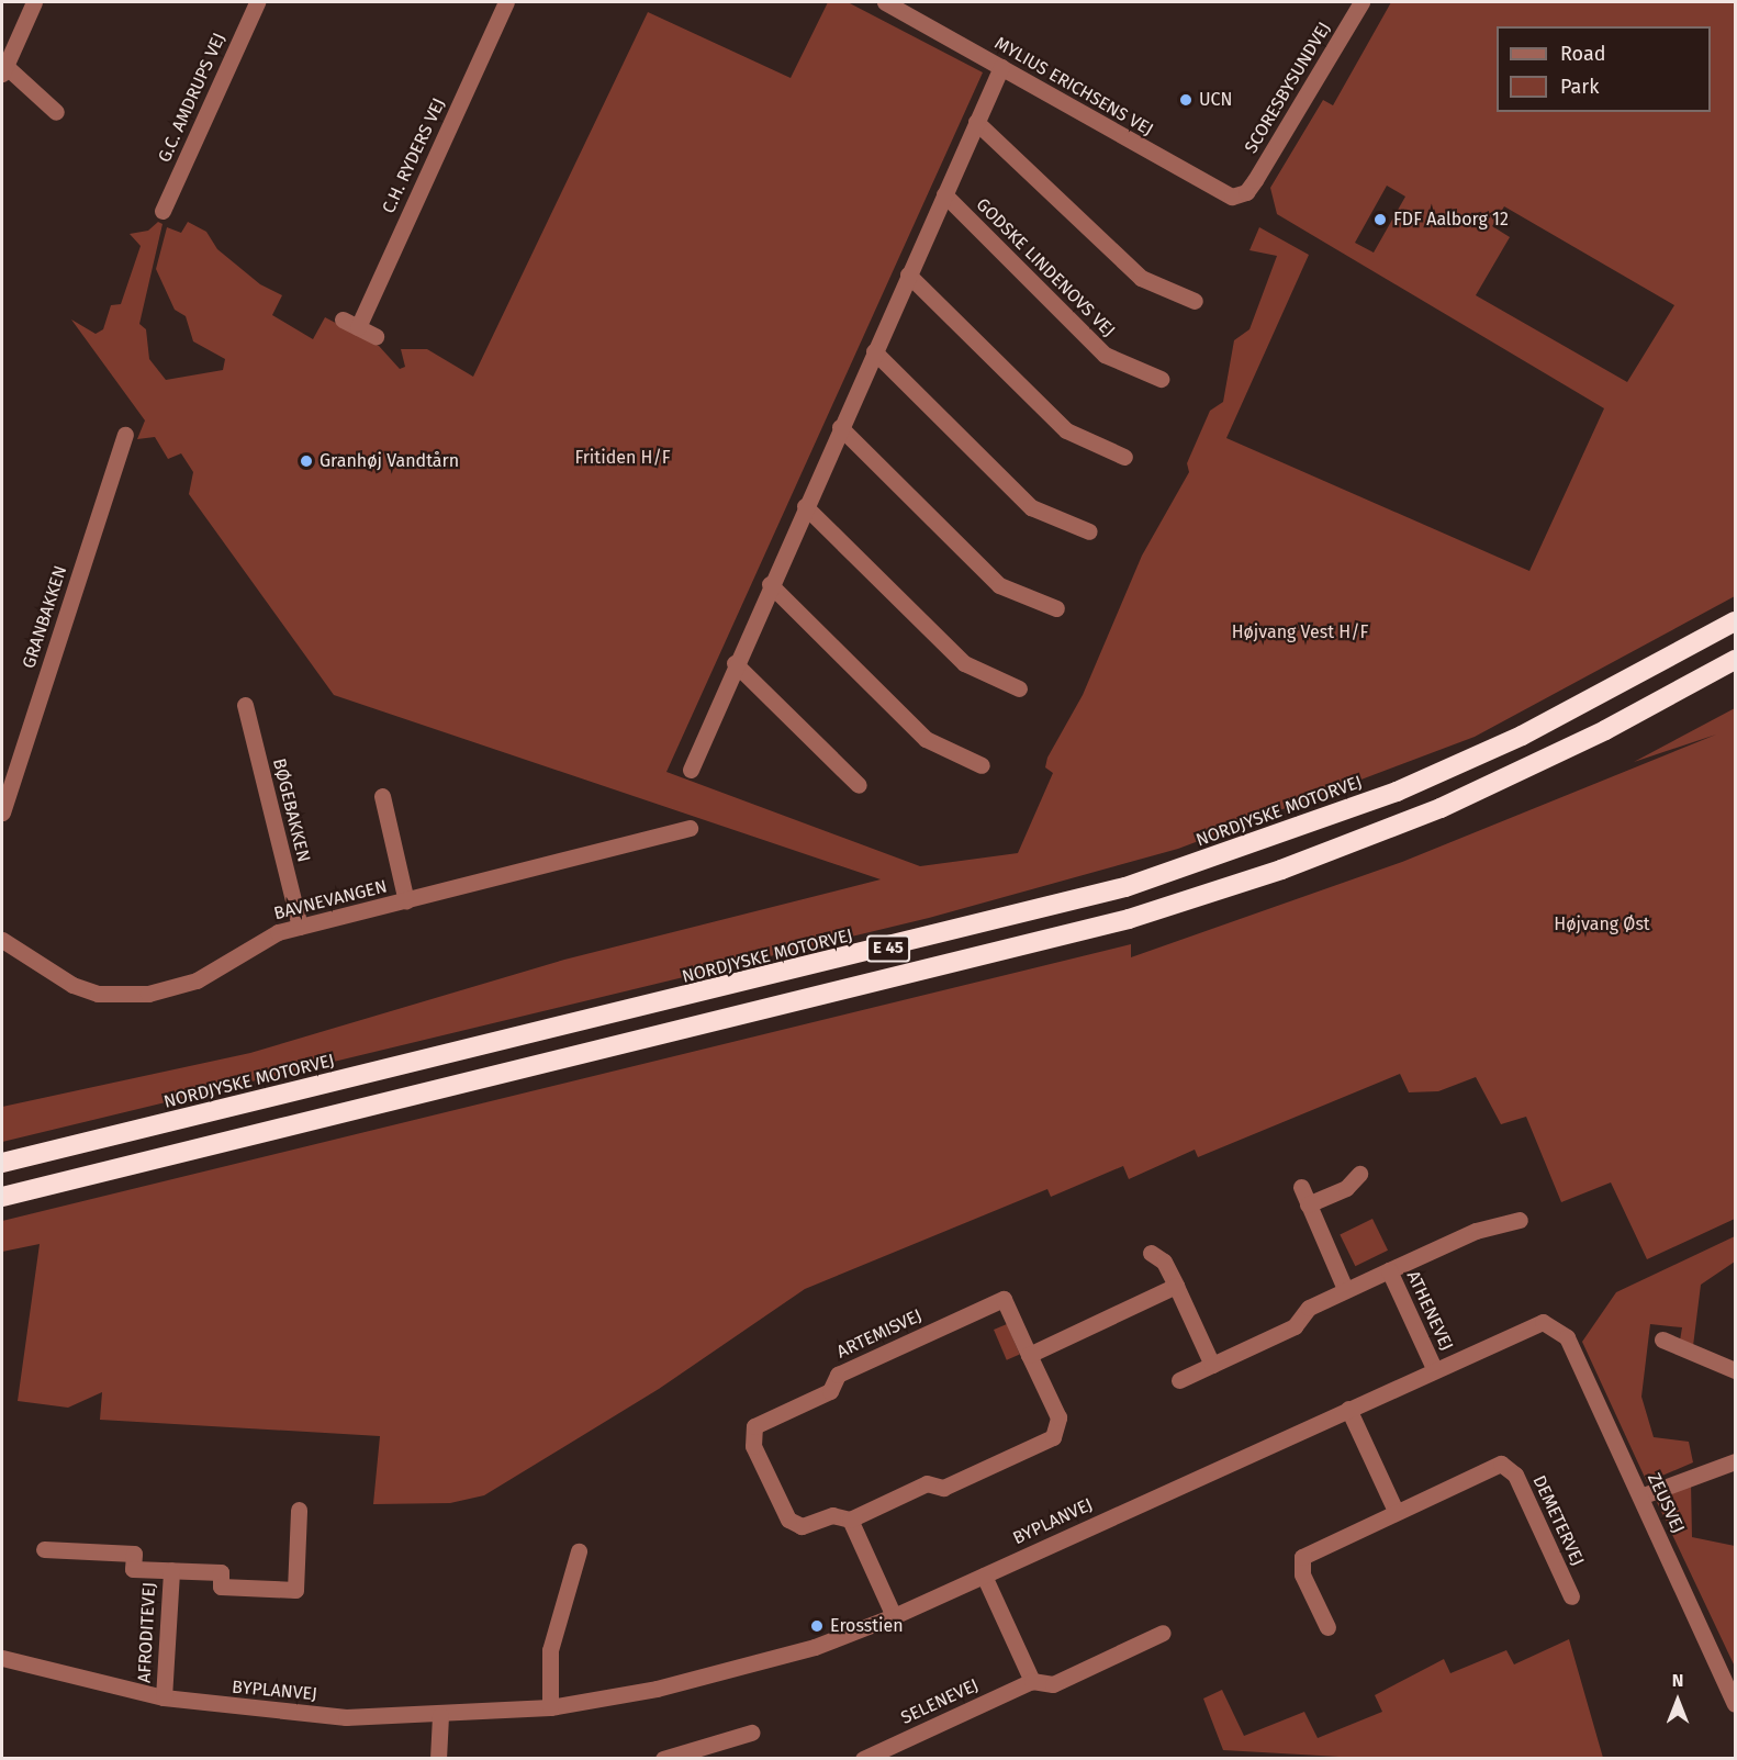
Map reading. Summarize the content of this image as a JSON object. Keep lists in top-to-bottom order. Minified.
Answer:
{"streets":{"highway":["NORDJYSKE MOTORVEJ","E 45"],"street":["MYLIUS ERICHSENS VEJ","SCORESBYSUNDVEJ","G.C. AMDRUPS VEJ","C.H. RYDERS VEJ","GODSKE LINDENOVS VEJ","GRANBAKKEN","BØGEBAKKEN","BAVNEVANGEN","ATHENEVEJ","ARTEMISVEJ","ZEUSVEJ","DEMETERVEJ","BYPLANVEJ","AFRODITEVEJ","SELENEVEJ"]},"crossings":[["MYLIUS ERICHSENS VEJ","SCORESBYSUNDVEJ"],["BØGEBAKKEN","BAVNEVANGEN"],["ATHENEVEJ","BYPLANVEJ"],["ZEUSVEJ","BYPLANVEJ"],["BYPLANVEJ","AFRODITEVEJ"]],"parks":["Fritiden H/F","Højvang Vest H/F","Højvang Øst"],"places":["UCN","FDF Aalborg 12","Granhøj Vandtårn","Erosstien"],"legend":["Road","Park"],"north":"top"}
